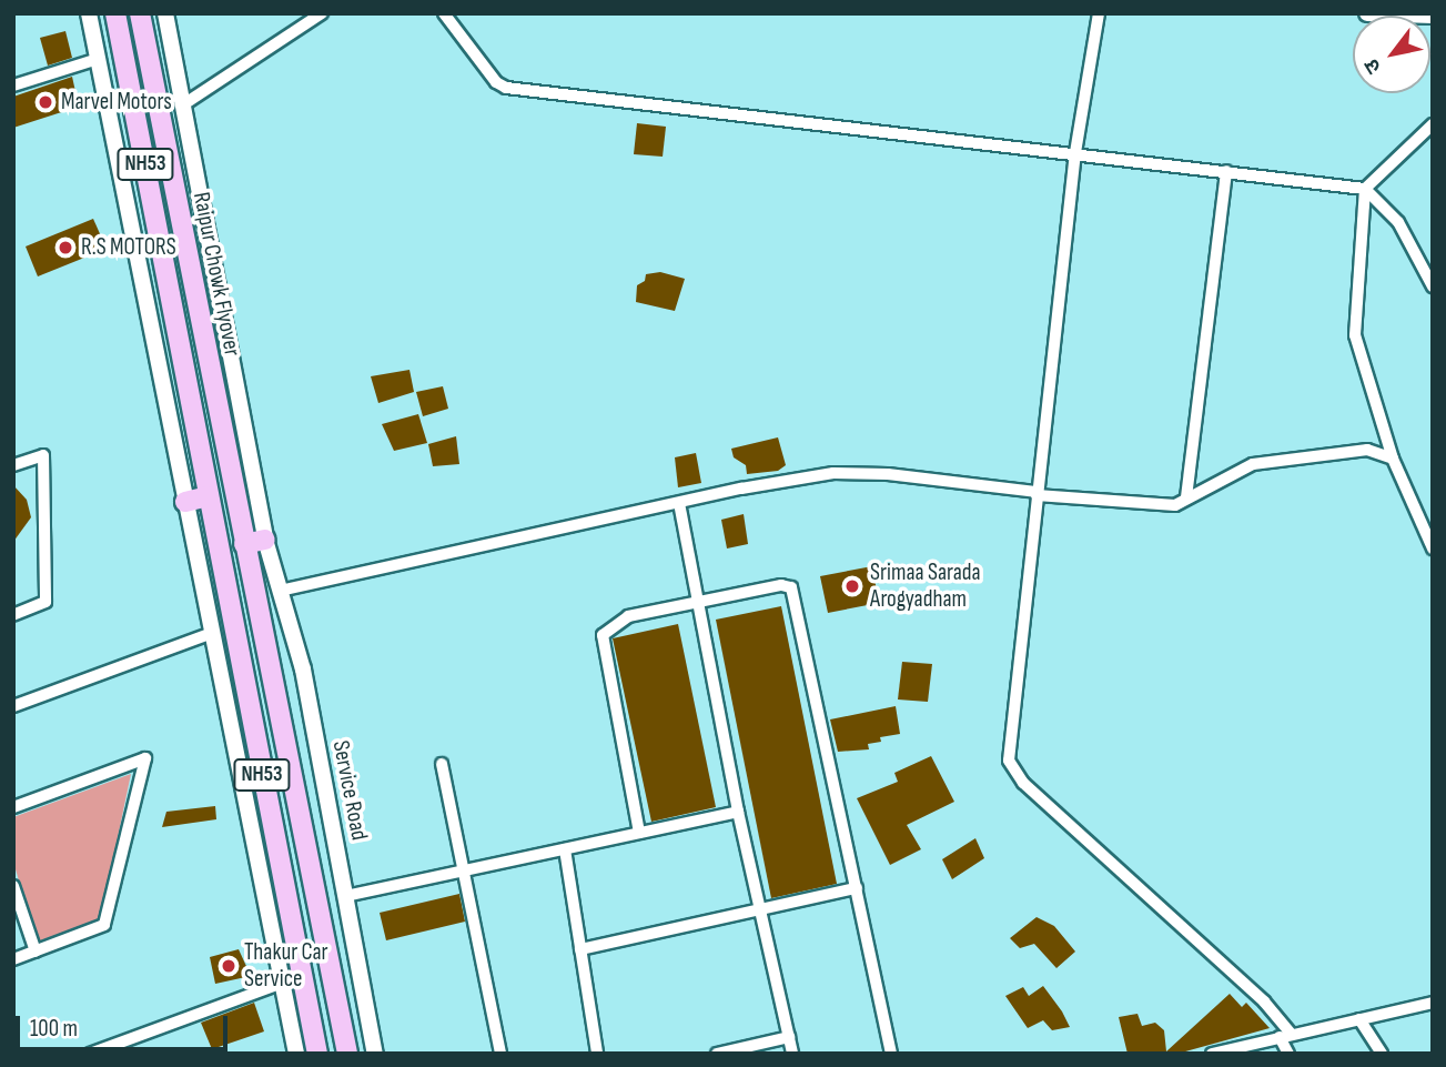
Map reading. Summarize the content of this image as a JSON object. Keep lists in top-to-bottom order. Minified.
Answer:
{"streets":{"highway":["NH53","Raipur Chowk Flyover"],"street":["Service Road"]},"crossings":[["NH53","Raipur Chowk Flyover"]],"places":["Marvel Motors","R.S MOTORS","Srimaa Sarada Arogyadham","Thakur Car Service"],"scale_bar":"100 m","north":"bottom left"}
